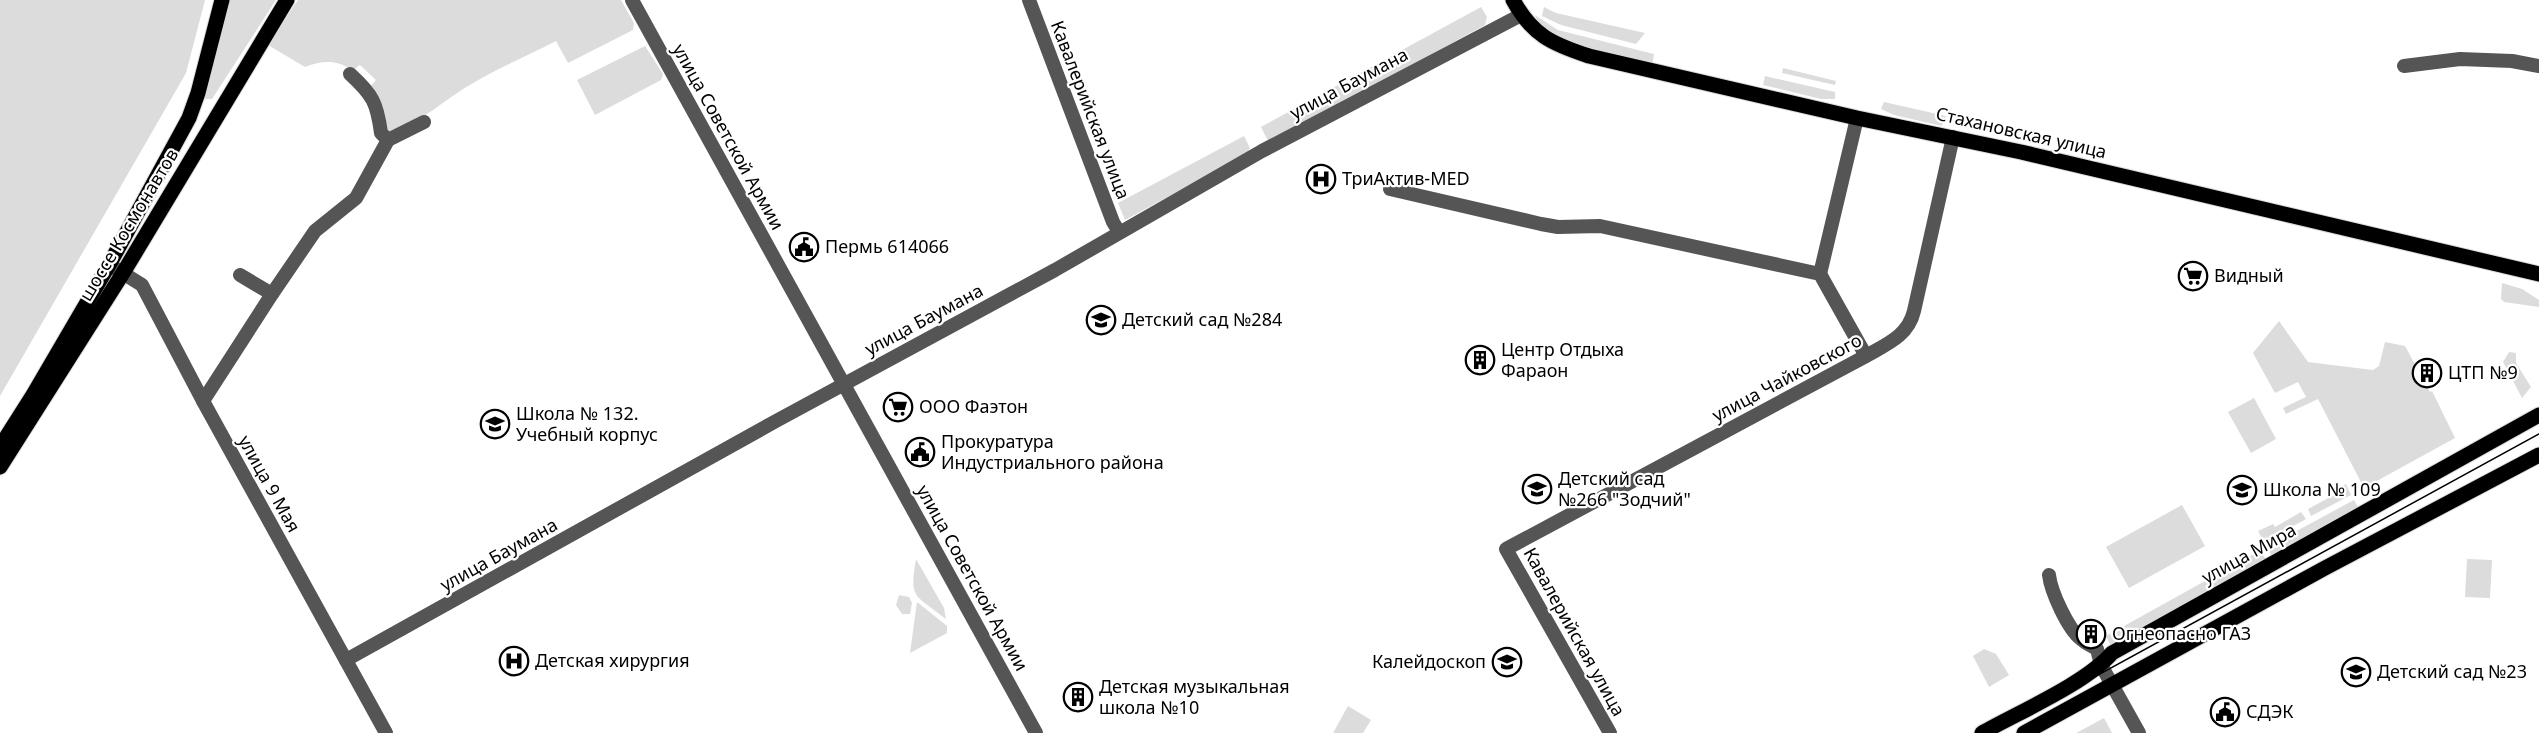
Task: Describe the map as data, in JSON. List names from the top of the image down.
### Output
{
  "streets": {
    "main road": ["Стахановская улица", "шоссе Космонавтов", "улица Мира"],
    "street": [
      "улица Баумана",
      "Кавалерийская улица",
      "улица Советской Армии",
      "улица Чайковского",
      "улица 9 Мая"
    ]
  },
  "crossings": [
    ["улица Баумана", "Кавалерийская улица"],
    ["улица Баумана", "Стахановская улица"],
    ["улица Баумана", "улица Советской Армии"],
    ["улица Баумана", "улица 9 Мая"],
    ["Кавалерийская улица", "улица Чайковского"],
    ["Стахановская улица", "улица Чайковского"],
    ["шоссе Космонавтов", "улица 9 Мая"]
  ],
  "places": {
    "hospital": ["ТриАктив-MED", "Детская хирургия"],
    "public building": ["Пермь 614066", "Прокуратура Индустриального района", "СДЭК"],
    "supermarket": ["Видный", "ООО Фаэтон"],
    "school or university": [
      "Детский сад №284",
      "Школа № 132. Учебный корпус",
      "Детский сад №266 \"Зодчий\"",
      "Школа № 109",
      "Калейдоскоп",
      "Детский сад №23"
    ],
    "building": [
      "Центр Отдыха Фараон",
      "ЦТП №9",
      "Огнеопасно ГАЗ",
      "Детская музыкальная школа №10"
    ]
  }
}
